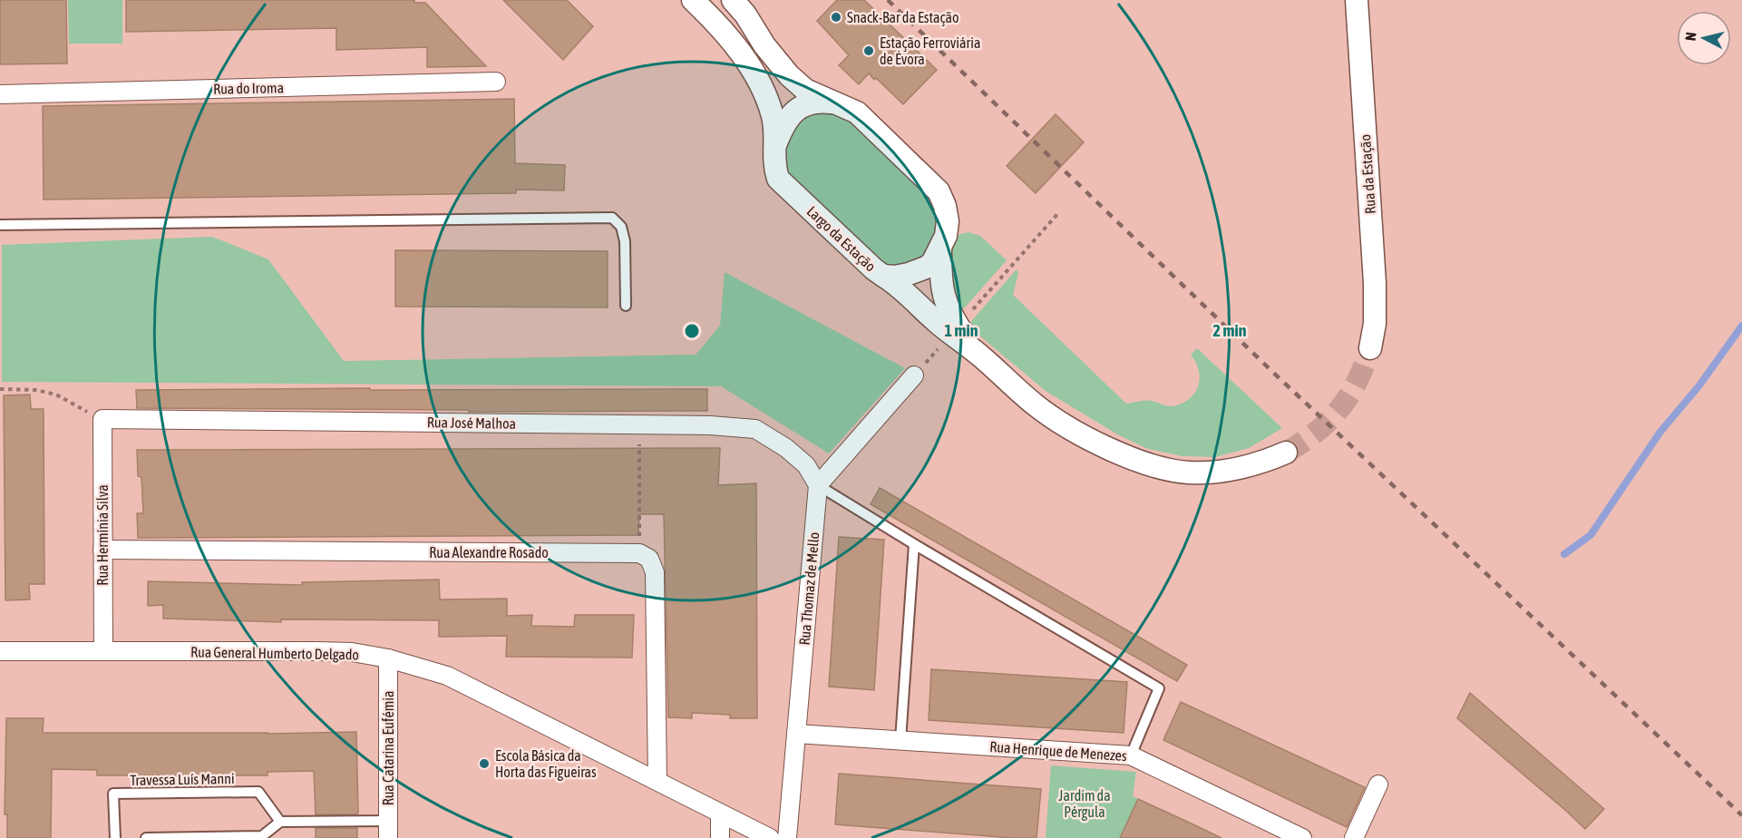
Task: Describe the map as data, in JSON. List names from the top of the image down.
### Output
{
  "streets": {
    "street": [
      "Rua do Iroma",
      "Rua da Estação",
      "Largo da Estação",
      "Rua José Malhoa",
      "Rua Hermínia Silva",
      "Rua Alexandre Rosado",
      "Rua Thomaz de Mello",
      "Rua General Humberto Delgado",
      "Rua Catarina Eufémia",
      "Rua Henrique de Menezes"
    ],
    "lane": ["Travessa Luís Manni"]
  },
  "crossings": [
    ["Rua José Malhoa", "Rua Hermínia Silva"],
    ["Rua José Malhoa", "Rua Thomaz de Mello"],
    ["Rua Hermínia Silva", "Rua Alexandre Rosado"],
    ["Rua Hermínia Silva", "Rua General Humberto Delgado"],
    ["Rua Thomaz de Mello", "Rua Henrique de Menezes"],
    ["Rua General Humberto Delgado", "Rua Catarina Eufémia"]
  ],
  "parks": ["Jardim da Pérgula"],
  "places": ["Snack-Bar da Estação", "Estação Ferroviária de Évora", "Escola Básica da Horta das Figueiras"],
  "north": "left",
  "rings": ["1 min", "2 min"]
}
